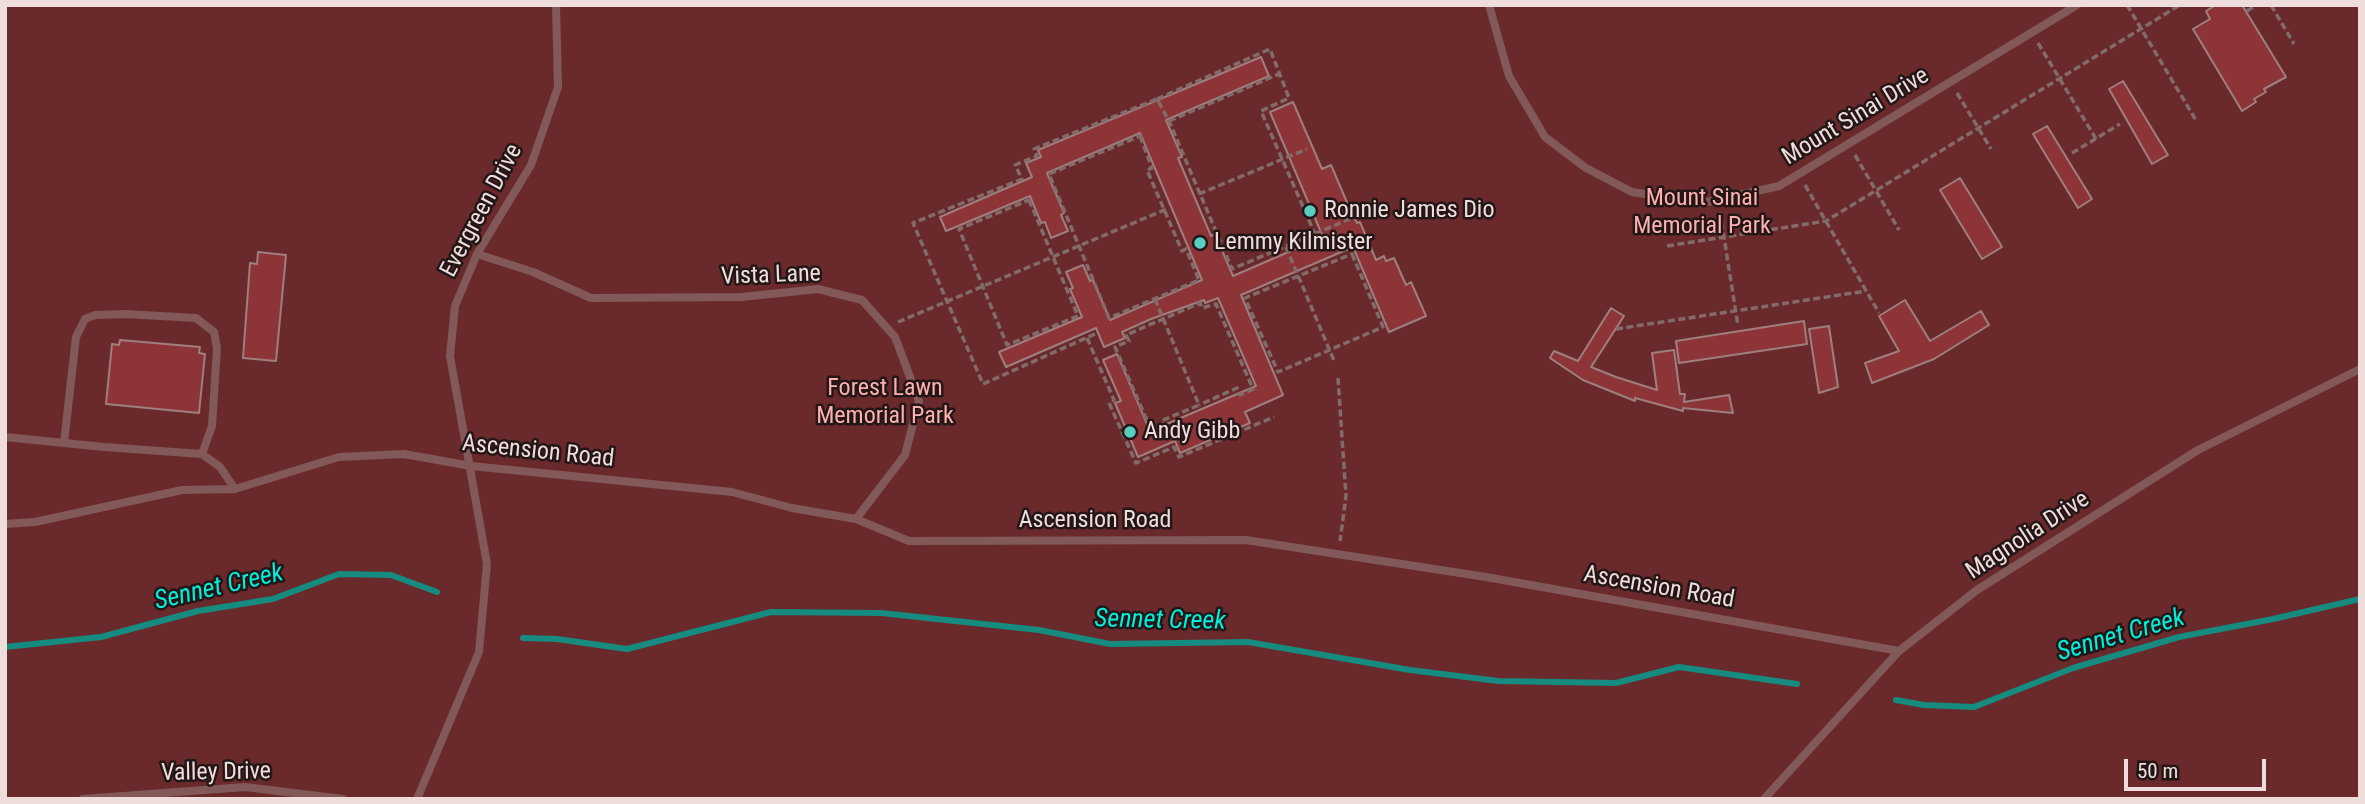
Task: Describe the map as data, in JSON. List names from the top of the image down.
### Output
{
  "streets": {
    "lane": [
      "Mount Sinai Drive",
      "Evergreen Drive",
      "Vista Lane",
      "Ascension Road",
      "Magnolia Drive",
      "Valley Drive"
    ]
  },
  "crossings": [
    ["Evergreen Drive", "Vista Lane"],
    ["Evergreen Drive", "Ascension Road"],
    ["Vista Lane", "Ascension Road"],
    ["Ascension Road", "Magnolia Drive"]
  ],
  "water": ["Sennet Creek"],
  "parks": ["Mount Sinai Memorial Park", "Forest Lawn Memorial Park"],
  "places": ["Ronnie James Dio", "Lemmy Kilmister", "Andy Gibb"],
  "scale_bar": "50 m"
}
